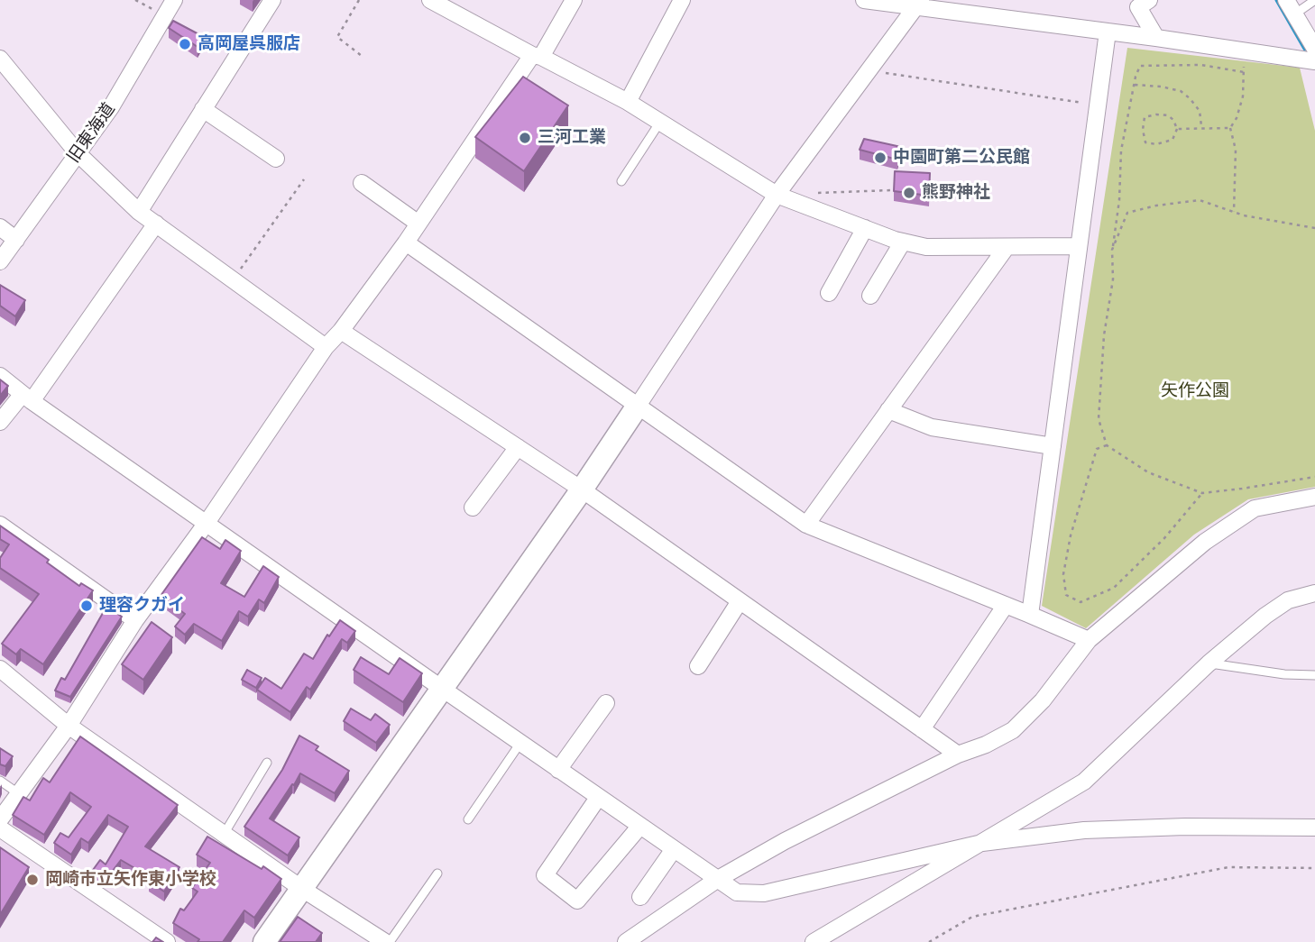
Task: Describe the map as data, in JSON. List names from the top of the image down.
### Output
{
  "streets": {
    "street": ["旧東海道"]
  },
  "parks": ["矢作公園"],
  "places": [
    "高岡屋呉服店",
    "三河工業",
    "中園町第二公民館",
    "熊野神社",
    "理容クガイ",
    "岡崎市立矢作東小学校"
  ]
}
